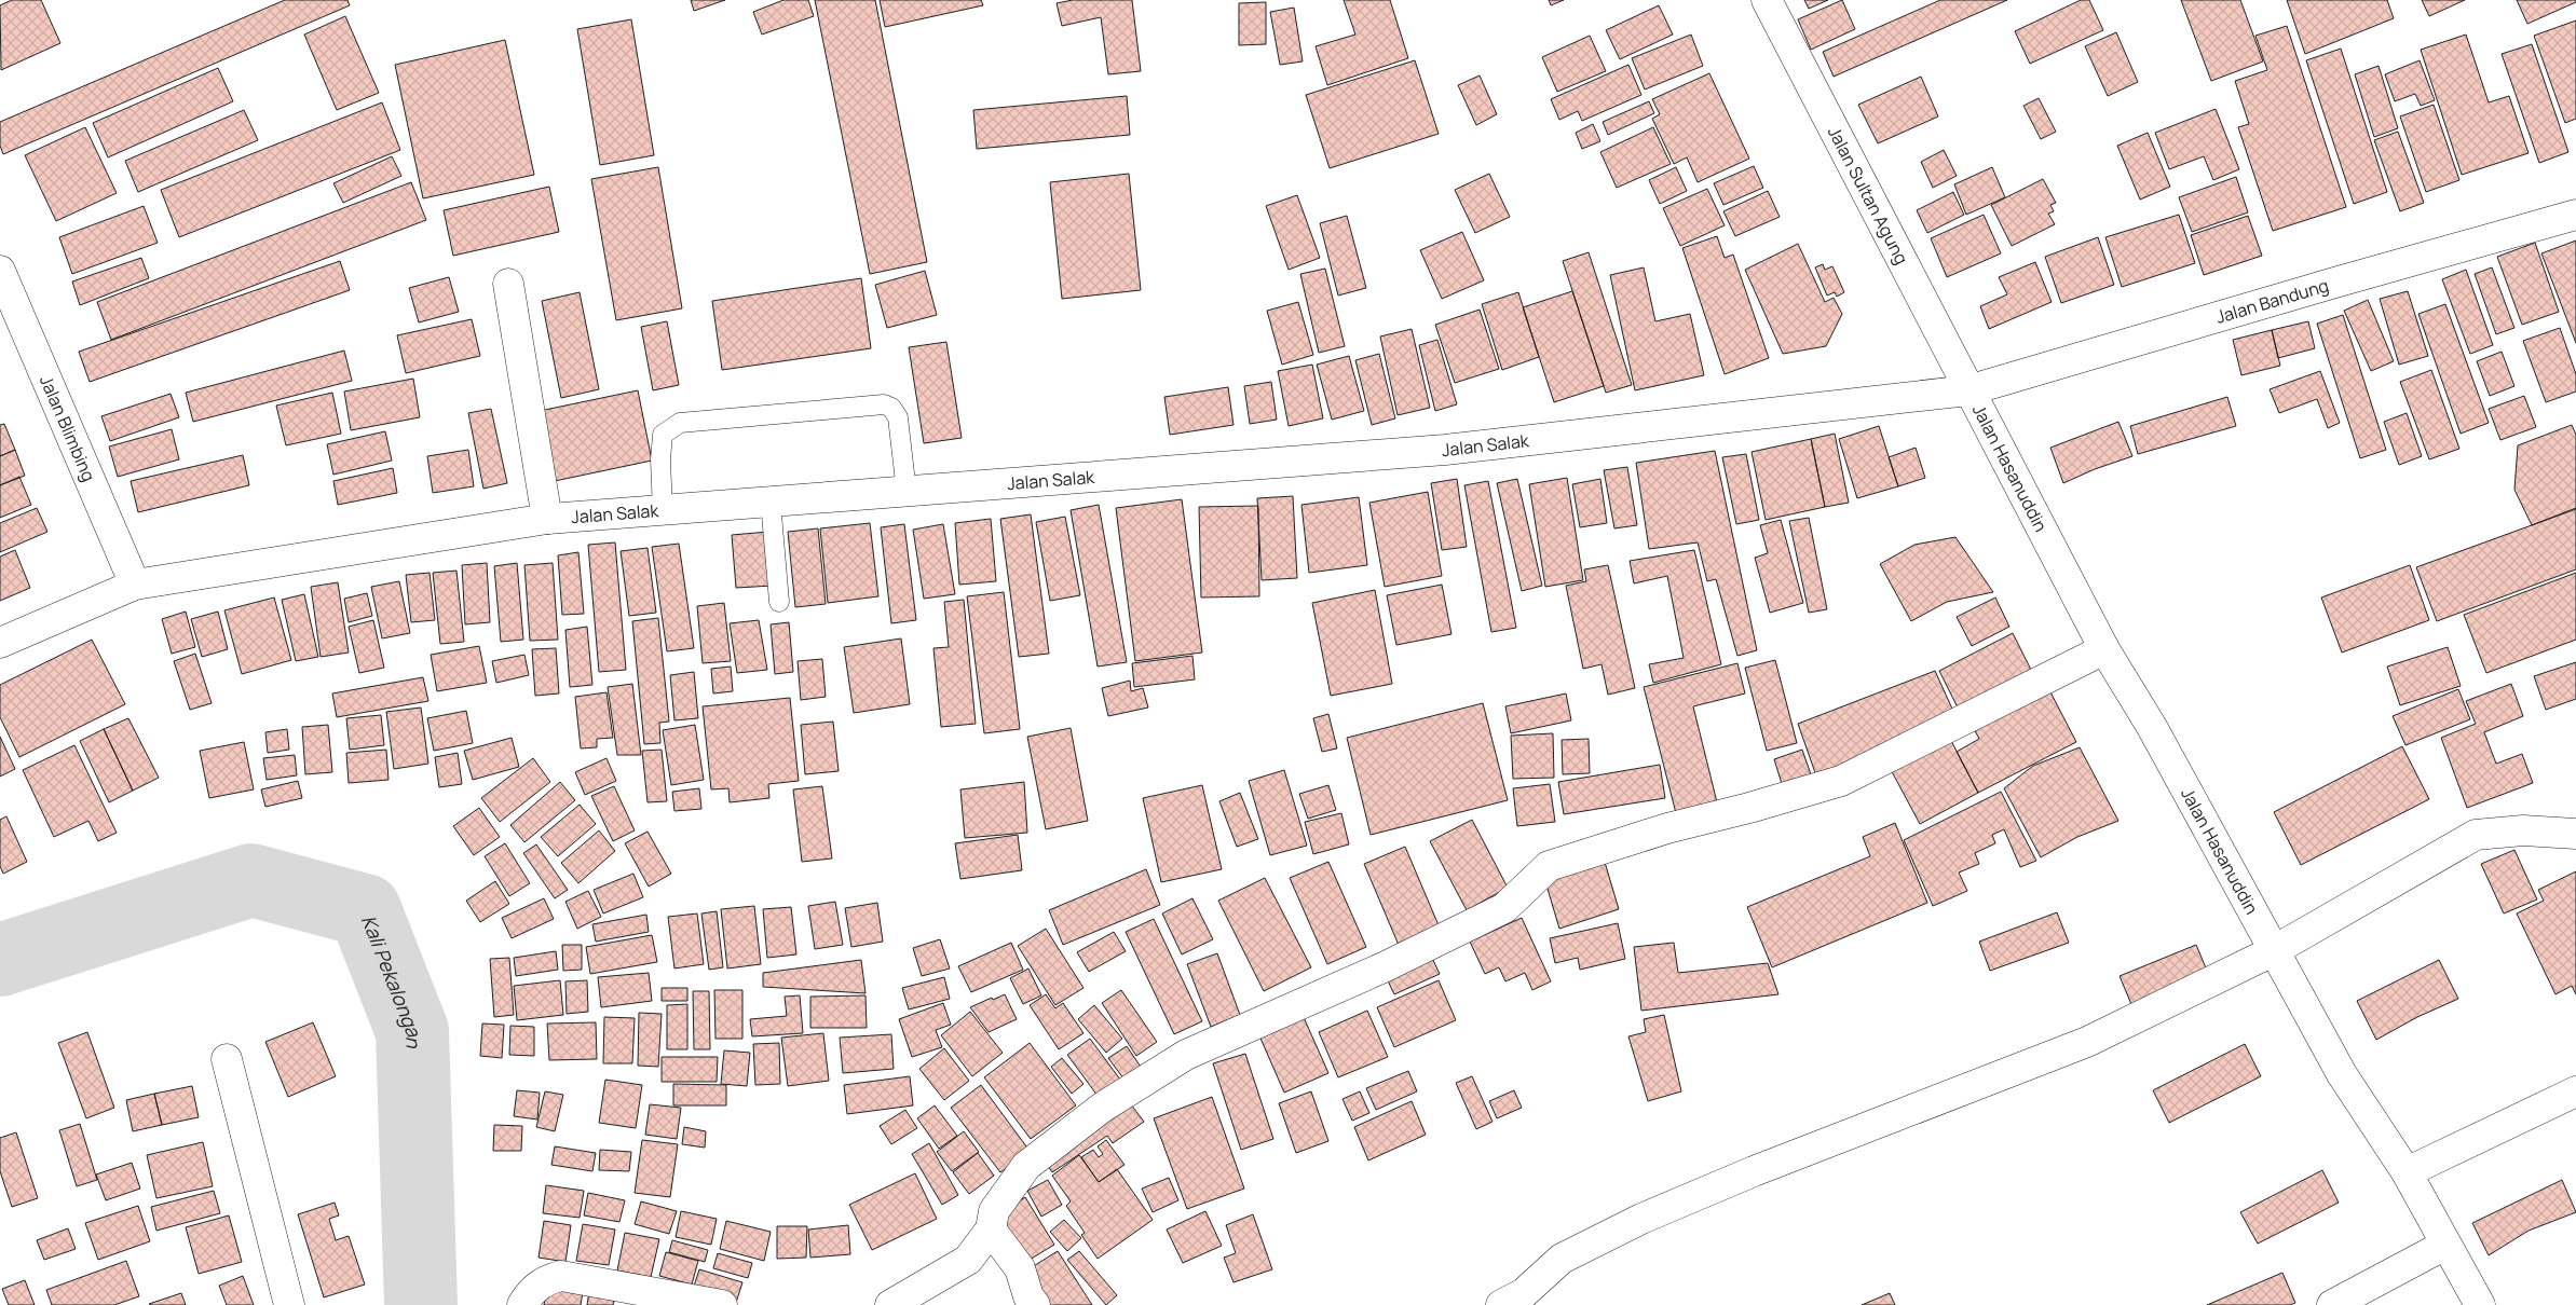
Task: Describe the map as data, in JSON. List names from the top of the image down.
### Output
{
  "streets": {
    "main road": [
      "Jalan Sultan Agung",
      "Jalan Bandung",
      "Jalan Blimbing",
      "Jalan Salak",
      "Jalan Hasanuddin"
    ]
  },
  "crossings": [
    ["Jalan Sultan Agung", "Jalan Bandung"],
    ["Jalan Sultan Agung", "Jalan Salak"],
    ["Jalan Sultan Agung", "Jalan Hasanuddin"],
    ["Jalan Bandung", "Jalan Salak"],
    ["Jalan Bandung", "Jalan Hasanuddin"],
    ["Jalan Blimbing", "Jalan Salak"],
    ["Jalan Salak", "Jalan Hasanuddin"]
  ],
  "water": ["Kali Pekalongan"]
}
